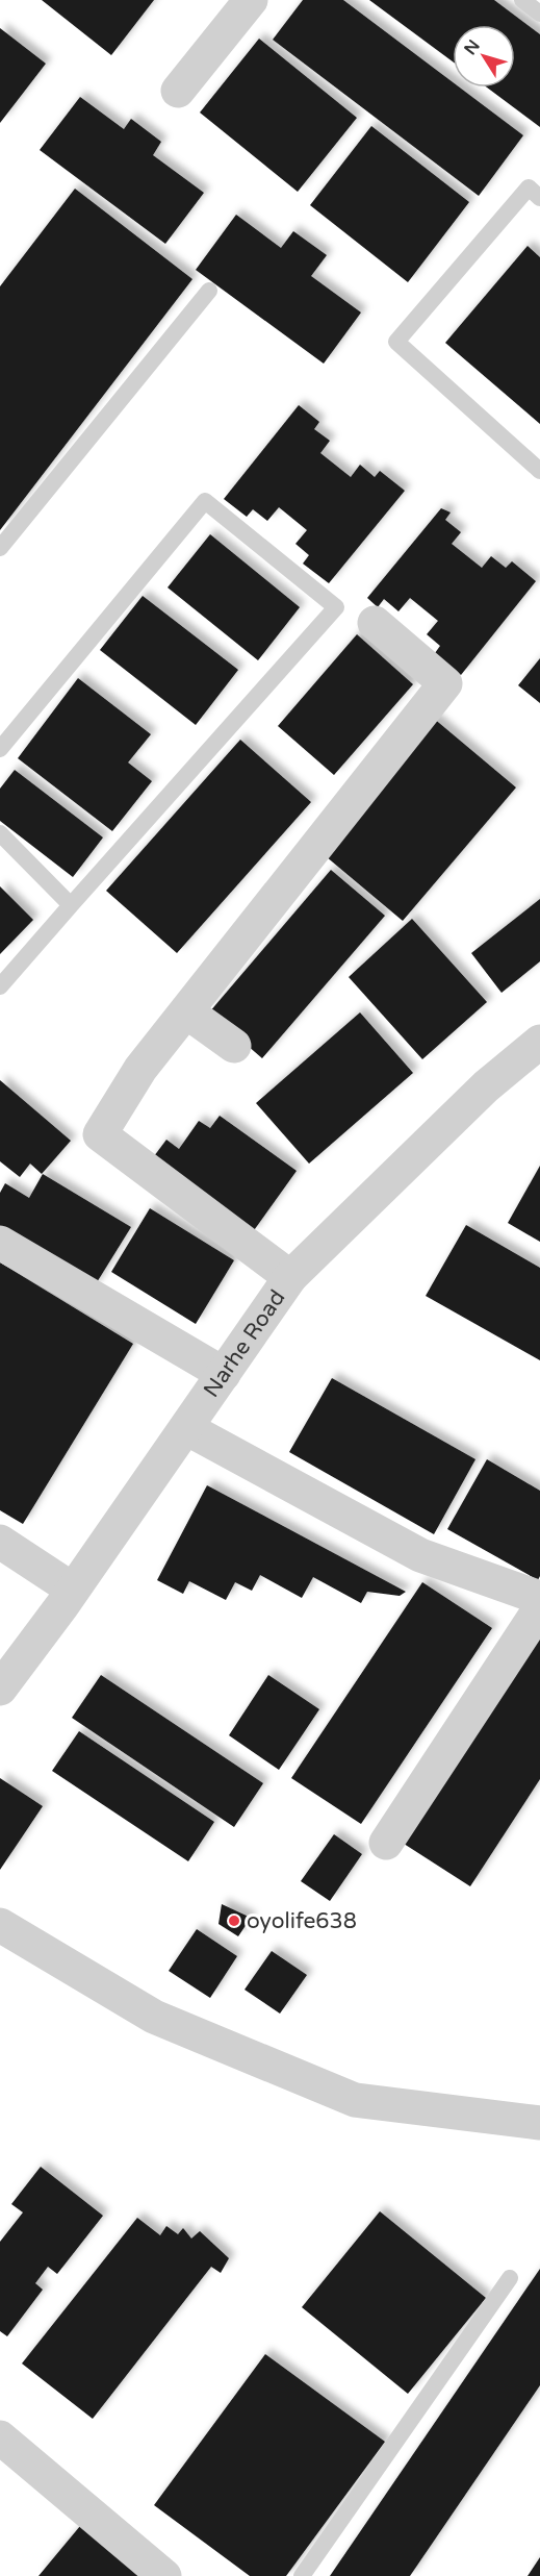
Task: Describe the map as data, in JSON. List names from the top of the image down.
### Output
{
  "streets": {
    "street": ["Narhe Road"]
  },
  "places": ["oyolife638"],
  "north": "top left"
}
